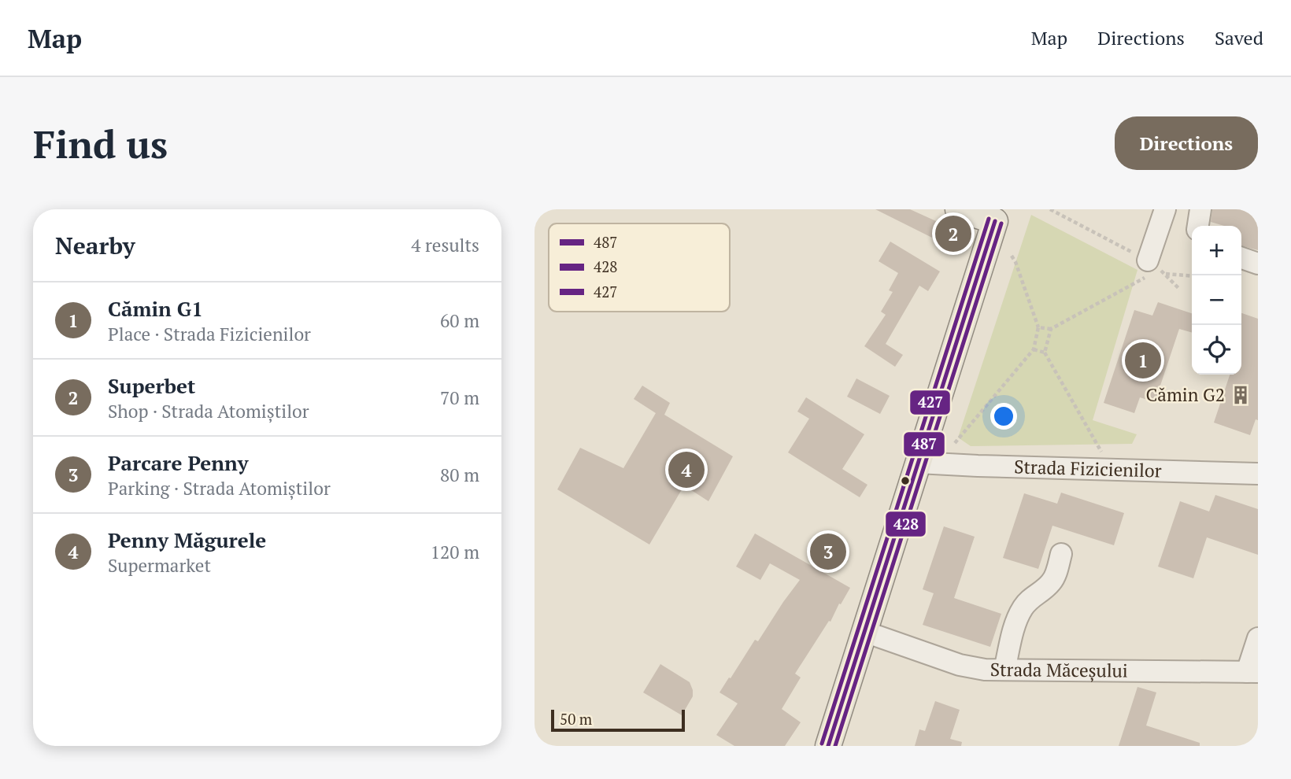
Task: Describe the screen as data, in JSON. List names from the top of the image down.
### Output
{
  "streets": {
    "street": ["Strada Fizicienilor", "Strada Măceșului"]
  },
  "places": {
    "building": ["Cămin G2"]
  },
  "lines": ["transit line 427", "transit line 487", "transit line 428"],
  "legend": ["487", "428", "427"],
  "scale_bar": "50 m",
  "page": {
    "header": "Map",
    "nav": ["Map", "Directions", "Saved"],
    "buttons": "Directions",
    "title": "Find us",
    "heading": ["Nearby", "4 results"],
    "pins": [
      "2",
      "1",
      "4",
      "3"
    ],
    "map_buttons": ["+", "−"],
    "list": [
      {
        "mark": "1",
        "name": "Cămin G1",
        "note": "Place · Strada Fizicienilor",
        "value": "60 m"
      },
      {
        "mark": "2",
        "name": "Superbet",
        "note": "Shop · Strada Atomiștilor",
        "value": "70 m"
      },
      {
        "mark": "3",
        "name": "Parcare Penny",
        "note": "Parking · Strada Atomiștilor",
        "value": "80 m"
      },
      {
        "mark": "4",
        "name": "Penny Măgurele",
        "note": "Supermarket",
        "value": "120 m"
      }
    ],
    "scale": "50 m"
  }
}
